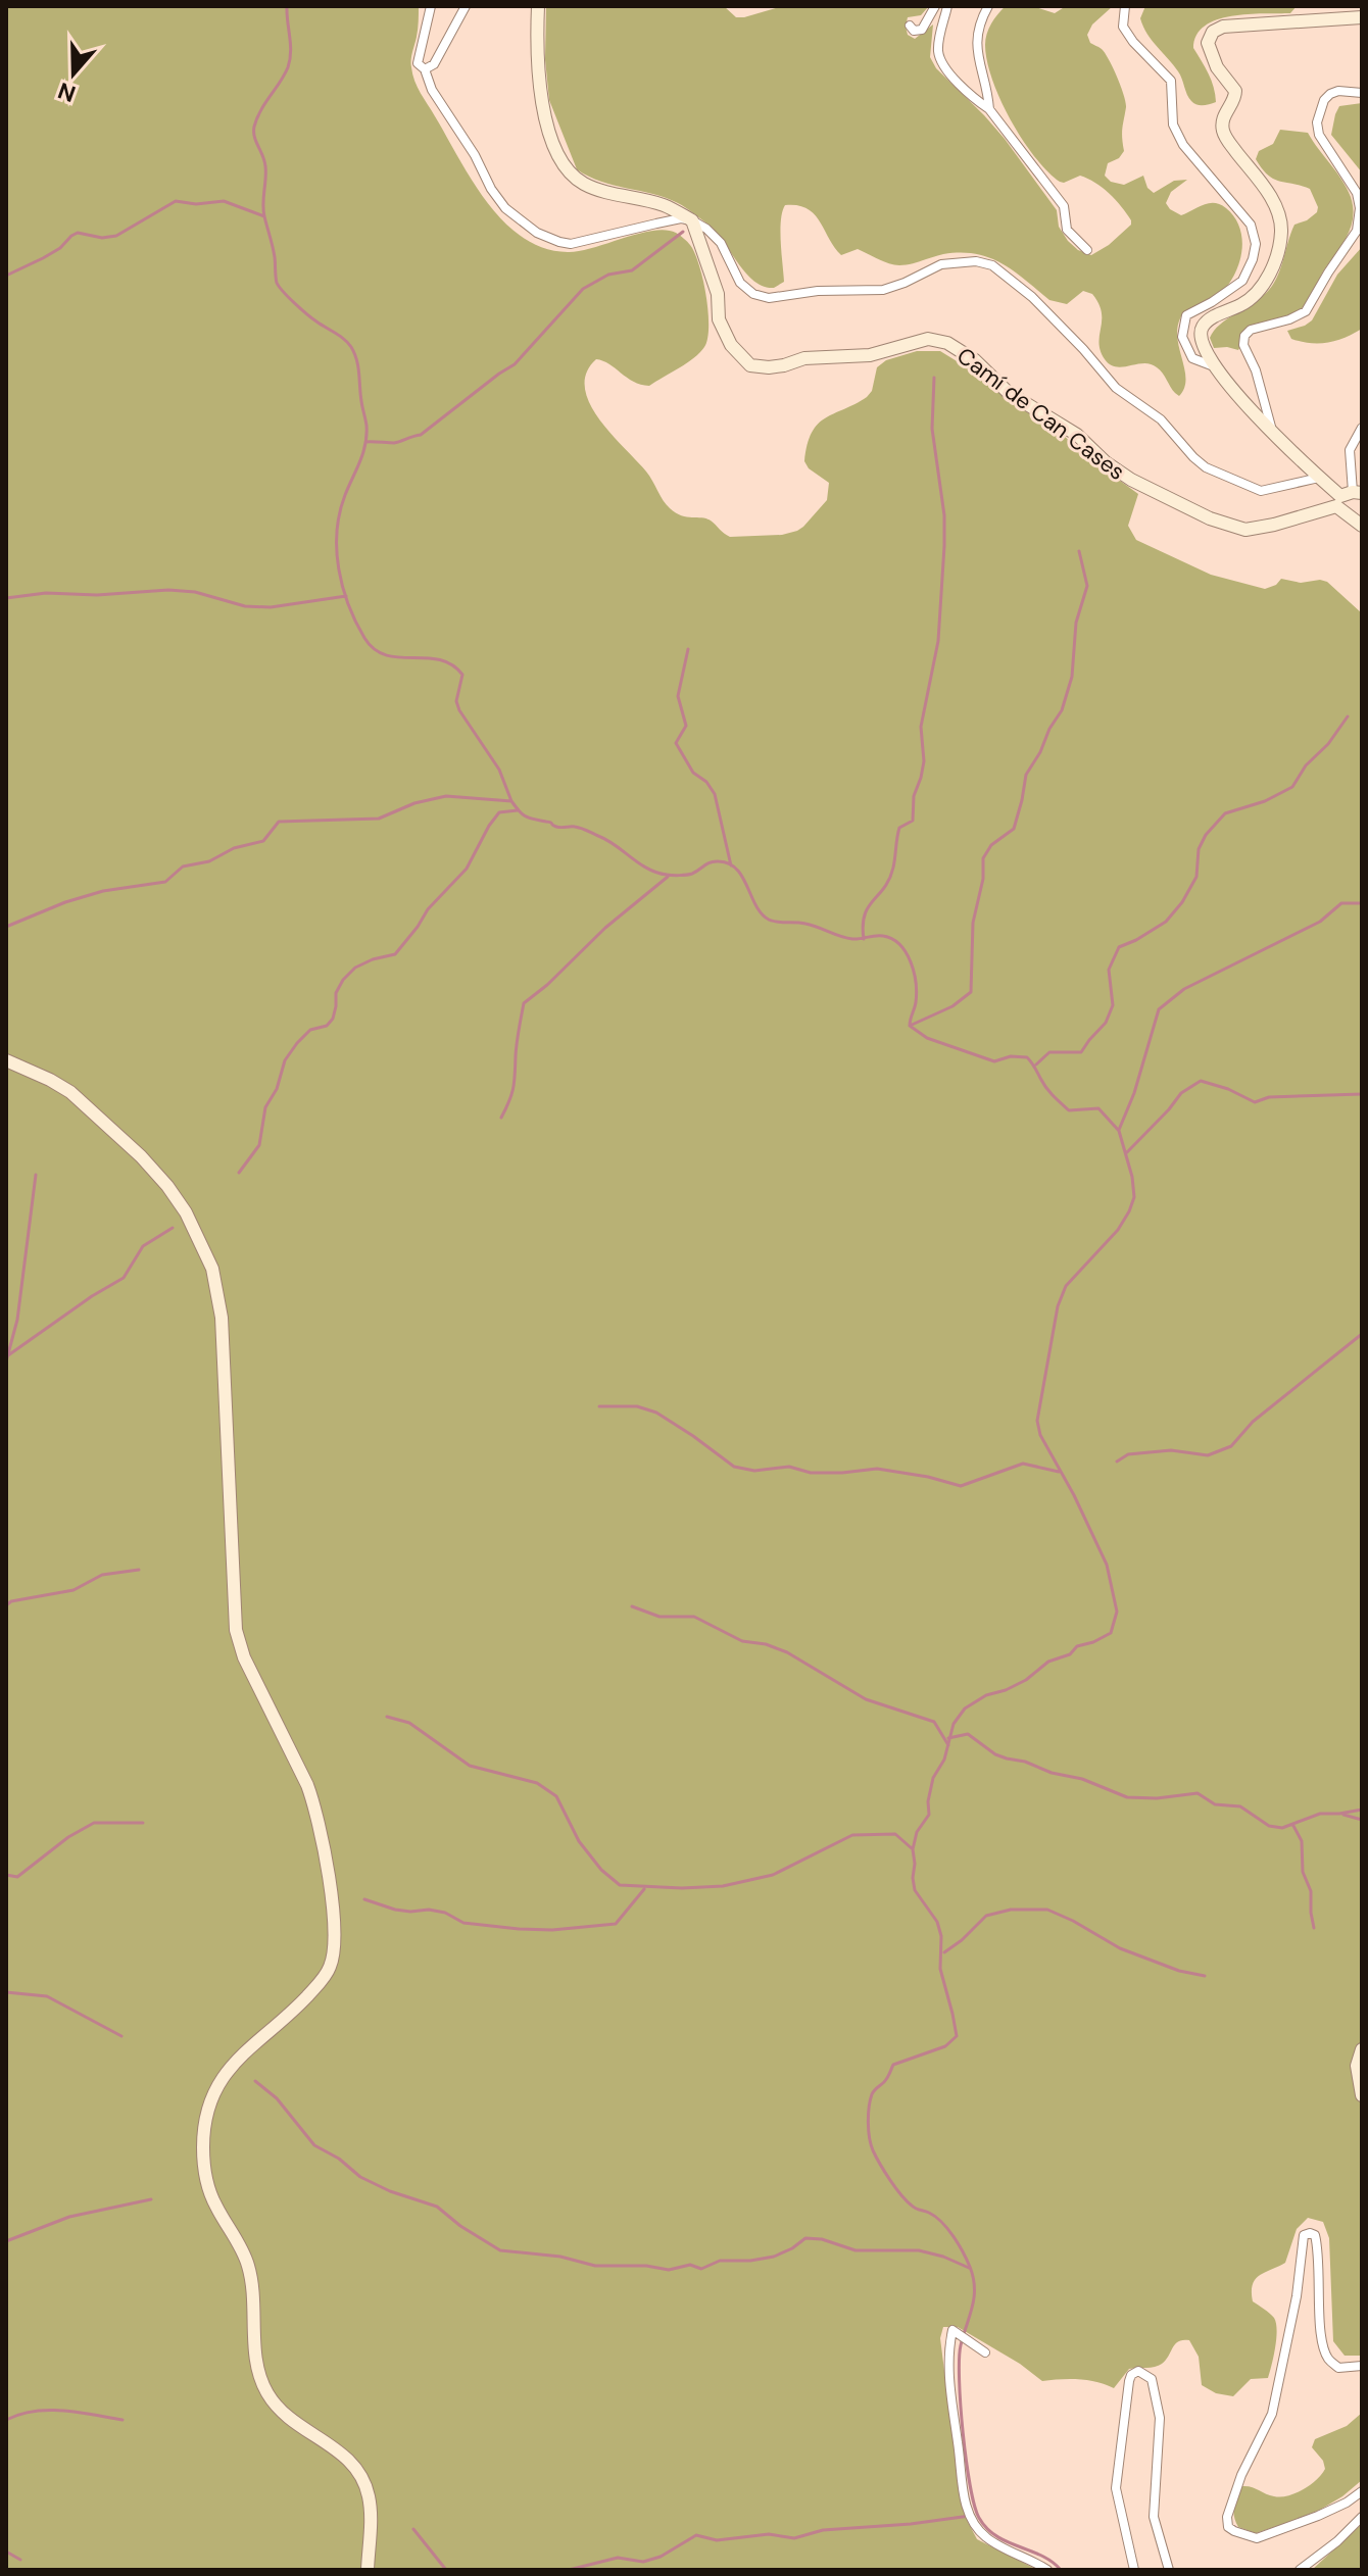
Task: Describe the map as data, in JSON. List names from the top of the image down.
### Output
{
  "streets": {
    "street": ["Camí de Can Cases"]
  },
  "north": "bottom"
}
